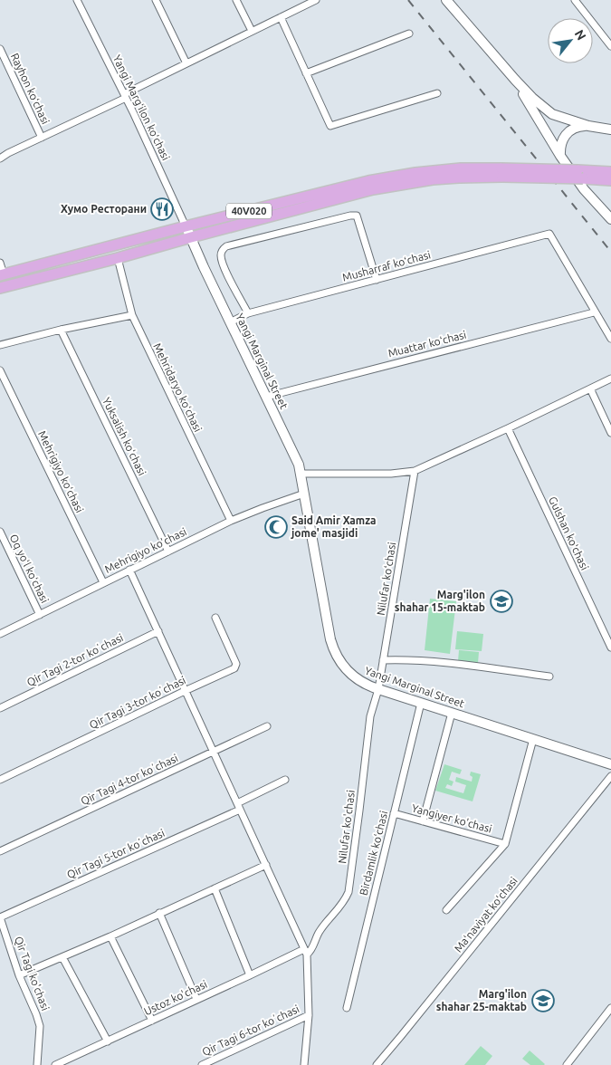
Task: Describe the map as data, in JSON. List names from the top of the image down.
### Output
{
  "streets": {
    "main road": ["40V020", "Yangi Marginal Street"],
    "street": [
      "Rayhon koʻchasi",
      "Yangi Margʻilon koʻchasi",
      "Musharraf koʻchasi",
      "Muattar koʻchasi",
      "Mehridaryo koʻchasi",
      "Yuksalish koʻchasi",
      "Mehrigiyo koʻchasi",
      "Gulshan koʻchasi",
      "Mehrigiyo ko'chasi",
      "Oq yoʻl koʻchasi",
      "Nilufar koʻchasi",
      "Qir Tagi 2-tor koʼchasi",
      "Qir Tagi 3-tor koʼchasi",
      "Qir Tagi 4-tor koʼchasi",
      "Yangiyer ko'chasi",
      "Nilufar ko'chasi",
      "Birdamlik koʻchasi",
      "Qir Tagi 5-tor koʼchasi",
      "Maʻnaviyat koʻchasi",
      "Qir Tagi ko'chasi",
      "Ustoz ko'chasi",
      "Qir Tagi 6-tor koʼchasi"
    ]
  },
  "crossings": [
    ["Yangi Margʻilon koʻchasi", "40V020"],
    ["Yangi Margʻilon koʻchasi", "Yangi Marginal Street"],
    ["40V020", "Yangi Marginal Street"],
    ["40V020", "Mehridaryo koʻchasi"],
    ["Musharraf koʻchasi", "Muattar koʻchasi"],
    ["Musharraf koʻchasi", "Yangi Marginal Street"],
    ["Muattar koʻchasi", "Yangi Marginal Street"],
    ["Yangi Marginal Street", "Mehrigiyo ko'chasi"],
    ["Yangi Marginal Street", "Nilufar koʻchasi"],
    ["Yangi Marginal Street", "Yangiyer ko'chasi"],
    ["Yangi Marginal Street", "Nilufar ko'chasi"],
    ["Yangi Marginal Street", "Birdamlik koʻchasi"],
    ["Mehridaryo koʻchasi", "Mehrigiyo ko'chasi"],
    ["Yuksalish koʻchasi", "Mehrigiyo ko'chasi"],
    ["Mehrigiyo koʻchasi", "Mehrigiyo ko'chasi"],
    ["Mehrigiyo ko'chasi", "Oq yoʻl koʻchasi"],
    ["Nilufar koʻchasi", "Nilufar ko'chasi"],
    ["Yangiyer ko'chasi", "Birdamlik koʻchasi"],
    ["Nilufar ko'chasi", "Ustoz ko'chasi"],
    ["Qir Tagi 5-tor koʼchasi", "Qir Tagi ko'chasi"]
  ],
  "places": {
    "restaurant": ["Хумо Ресторани"],
    "mosque": ["Said Amir Xamza jome' masjidi"],
    "school or university": ["Marg'ilon shahar 15-maktab", "Marg'ilon shahar 25-maktab"]
  },
  "north": "top right"
}
